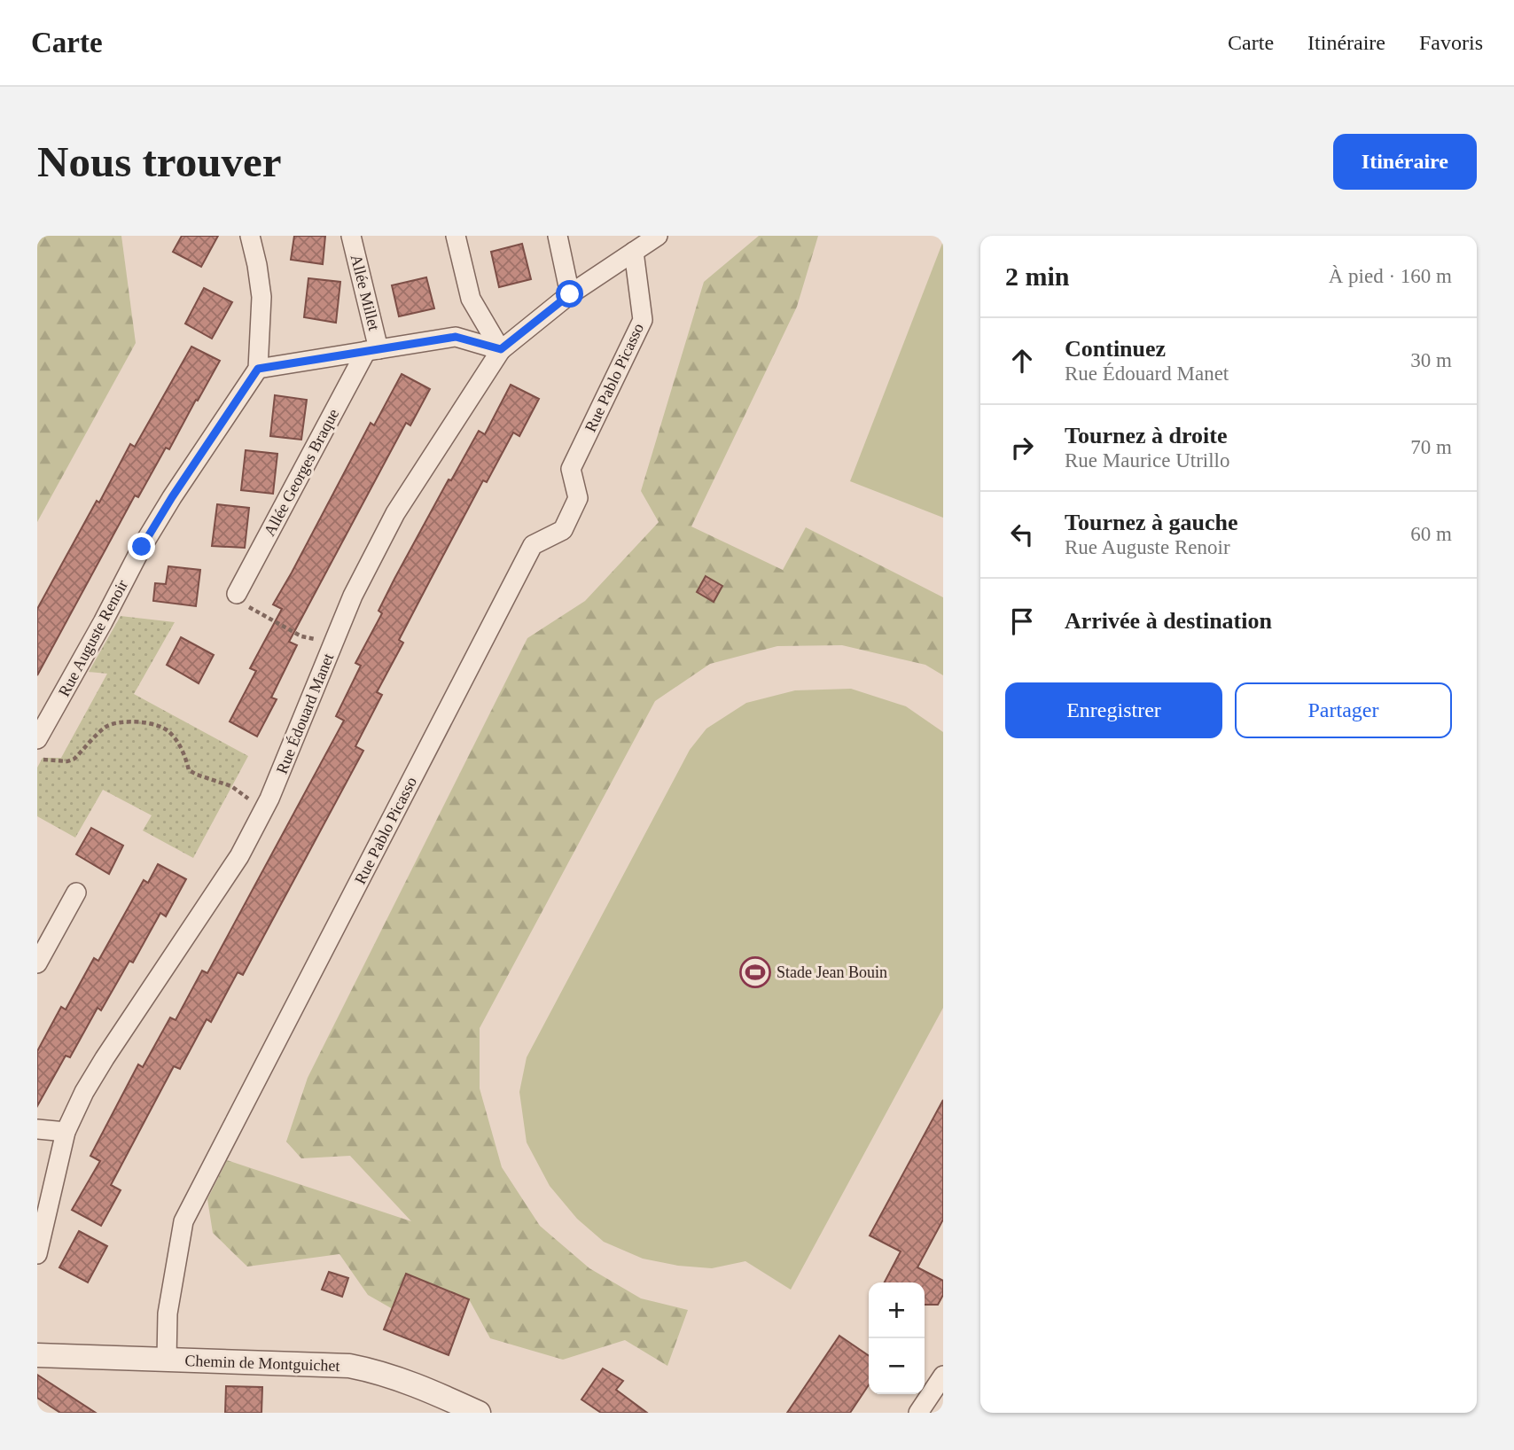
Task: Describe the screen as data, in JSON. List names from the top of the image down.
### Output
{
  "streets": {
    "street": [
      "Allée Millet",
      "Rue Pablo Picasso",
      "Allée Georges Braque",
      "Rue Auguste Renoir",
      "Rue Édouard Manet",
      "Chemin de Montguichet"
    ]
  },
  "crossings": [
    ["Allée Millet", "Allée Georges Braque"],
    ["Rue Pablo Picasso", "Rue Édouard Manet"],
    ["Rue Pablo Picasso", "Chemin de Montguichet"]
  ],
  "places": {
    "sports": ["Stade Jean Bouin"]
  },
  "page": {
    "header": "Carte",
    "nav": ["Carte", "Itinéraire", "Favoris"],
    "buttons": [
      "Itinéraire",
      ["Enregistrer", "Partager"]
    ],
    "title": "Nous trouver",
    "heading": ["2 min", "À pied · 160 m"],
    "list": [
      ["Continuez", "Rue Édouard Manet", "30 m"],
      ["Tournez à droite", "Rue Maurice Utrillo", "70 m"],
      ["Tournez à gauche", "Rue Auguste Renoir", "60 m"],
      "Arrivée à destination"
    ],
    "map_buttons": ["+", "−"]
  }
}
